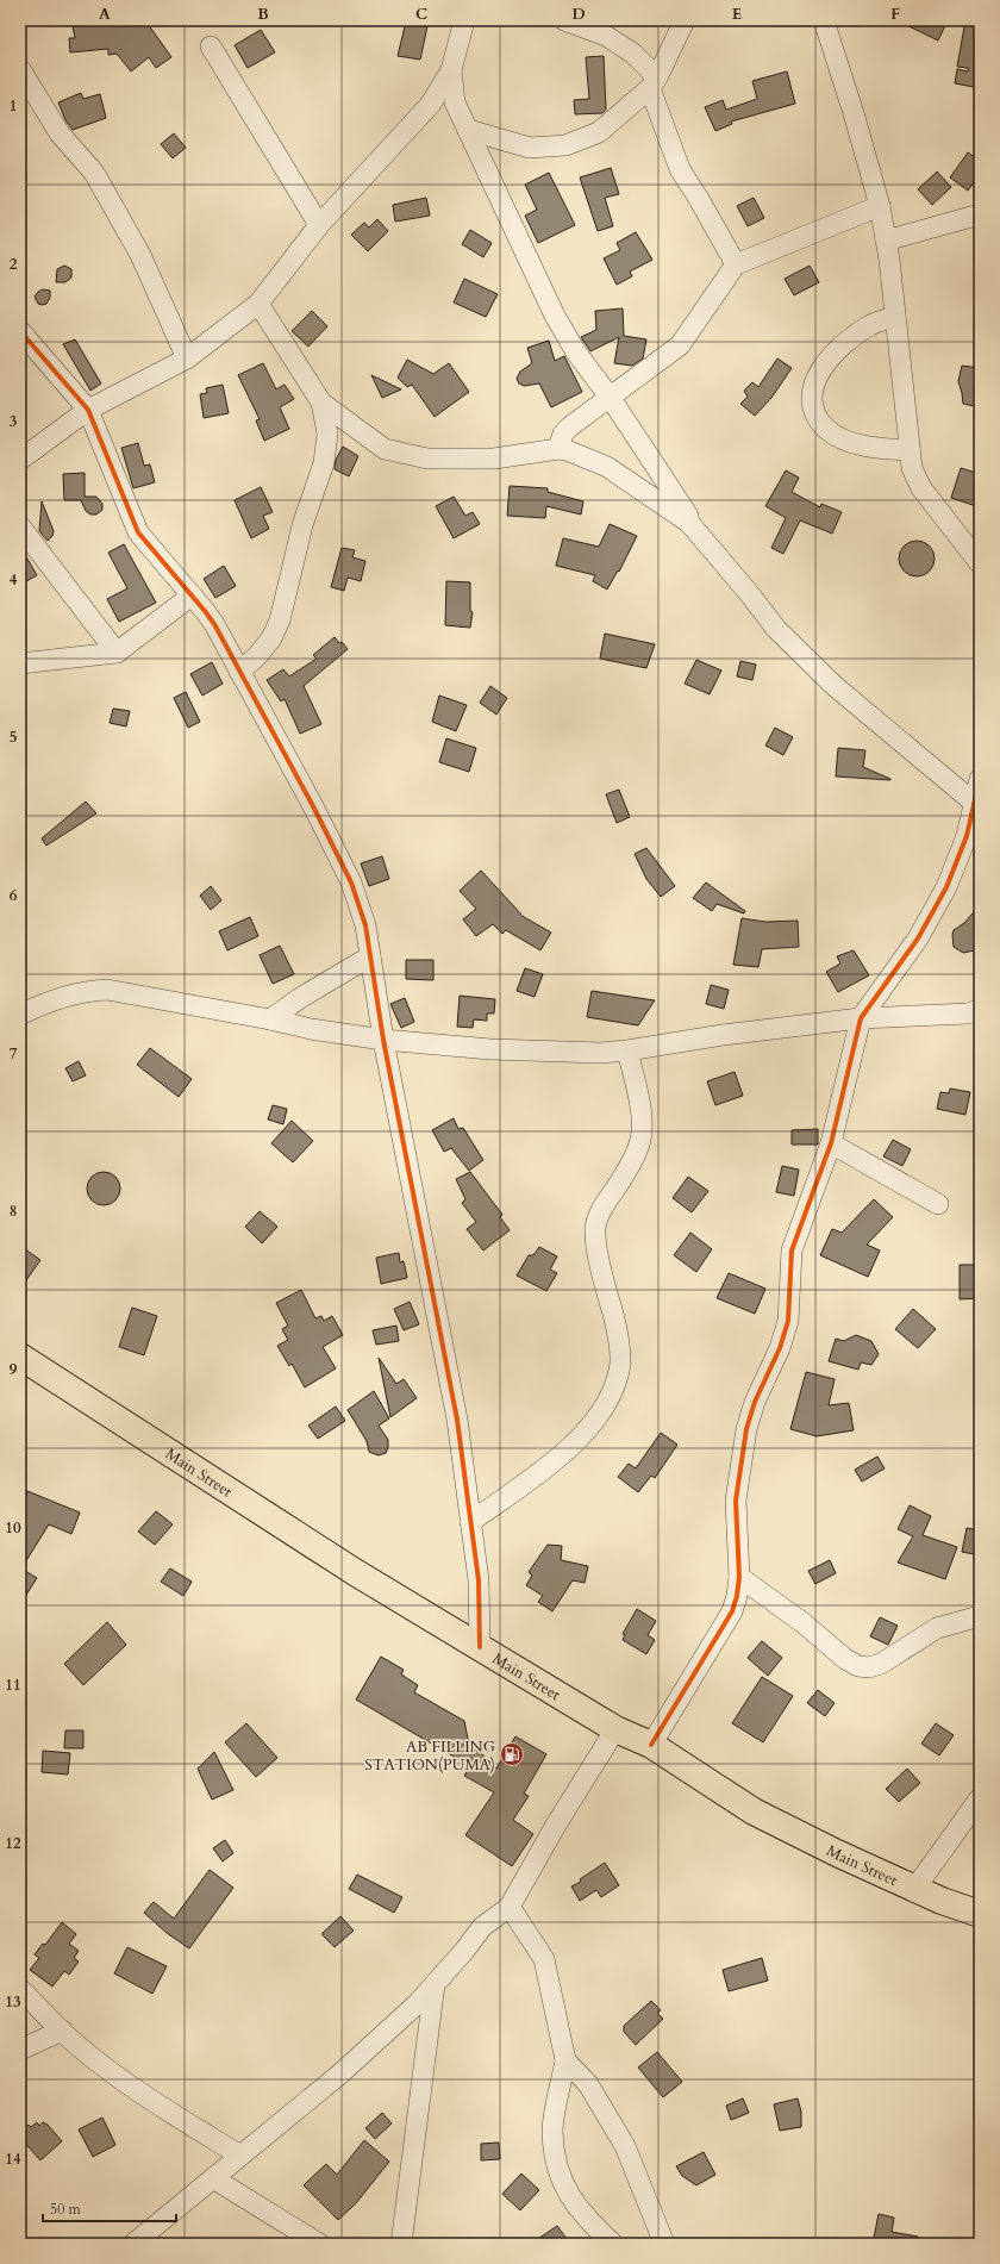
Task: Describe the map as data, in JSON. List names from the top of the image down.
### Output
{
  "streets": {
    "highway": ["Main Street"]
  },
  "places": {
    "fuel station": ["AB FILLING STATION(PUMA)"]
  },
  "scale_bar": "50 m",
  "grid": {
    "columns": [
      "A",
      "B",
      "C",
      "D",
      "E",
      "F"
    ],
    "rows": [
      "1",
      "2",
      "3",
      "4",
      "5",
      "6",
      "7",
      "8",
      "9",
      "10",
      "11",
      "12",
      "13",
      "14"
    ]
  }
}
